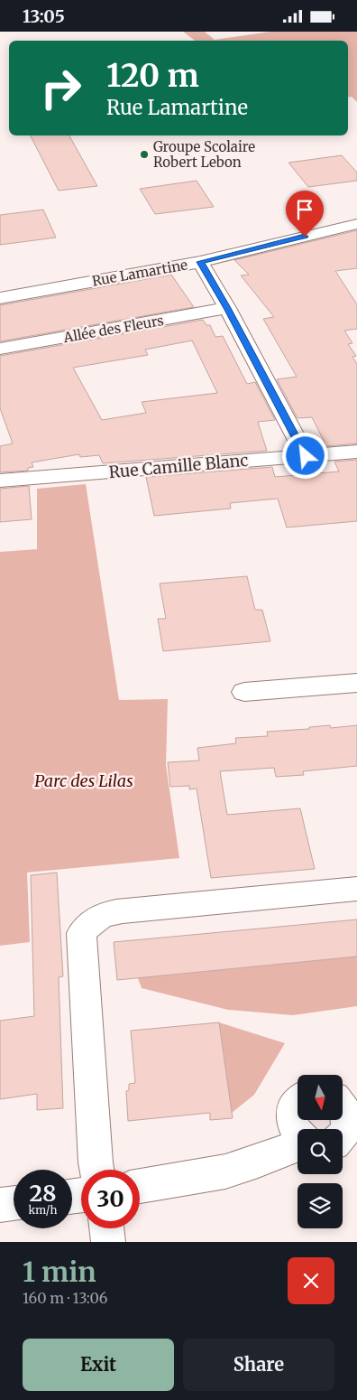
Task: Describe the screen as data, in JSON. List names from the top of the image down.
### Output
{
  "streets": {
    "street": ["Rue Lamartine", "Allée des Fleurs", "Rue Camille Blanc"]
  },
  "parks": ["Parc des Lilas"],
  "places": ["Groupe Scolaire Robert Lebon"],
  "north": "bottom",
  "page": {
    "status": "13:05",
    "turn": ["120 m", "Rue Lamartine"],
    "speed": "28 km/h",
    "limit": "30",
    "heading": ["1 min", "160 m · 13:06"],
    "buttons": ["Exit", "Share"]
  }
}
